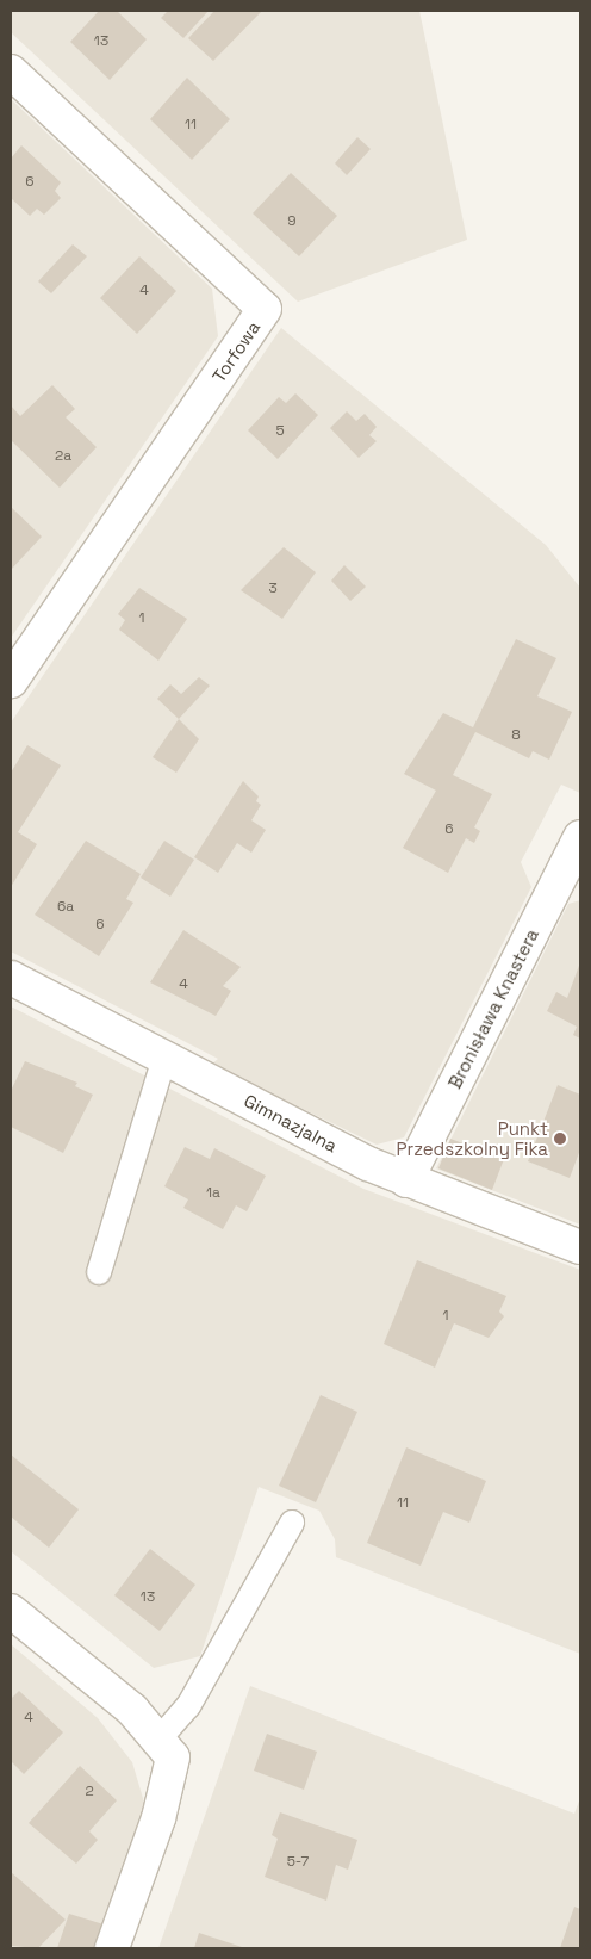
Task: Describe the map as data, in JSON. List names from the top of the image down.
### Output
{
  "streets": {
    "street": ["Torfowa", "Bronisława Knastera", "Gimnazjalna"]
  },
  "crossings": [
    ["Bronisława Knastera", "Gimnazjalna"]
  ],
  "places": ["Punkt Przedszkolny Fika"],
  "house_numbers": [
    "13",
    "11",
    "6",
    "9",
    "4",
    "5",
    "2a",
    "3",
    "1",
    "8",
    "6",
    "6a",
    "6",
    "4",
    "1a",
    "1",
    "11",
    "13",
    "4",
    "2",
    "5-7"
  ]
}
